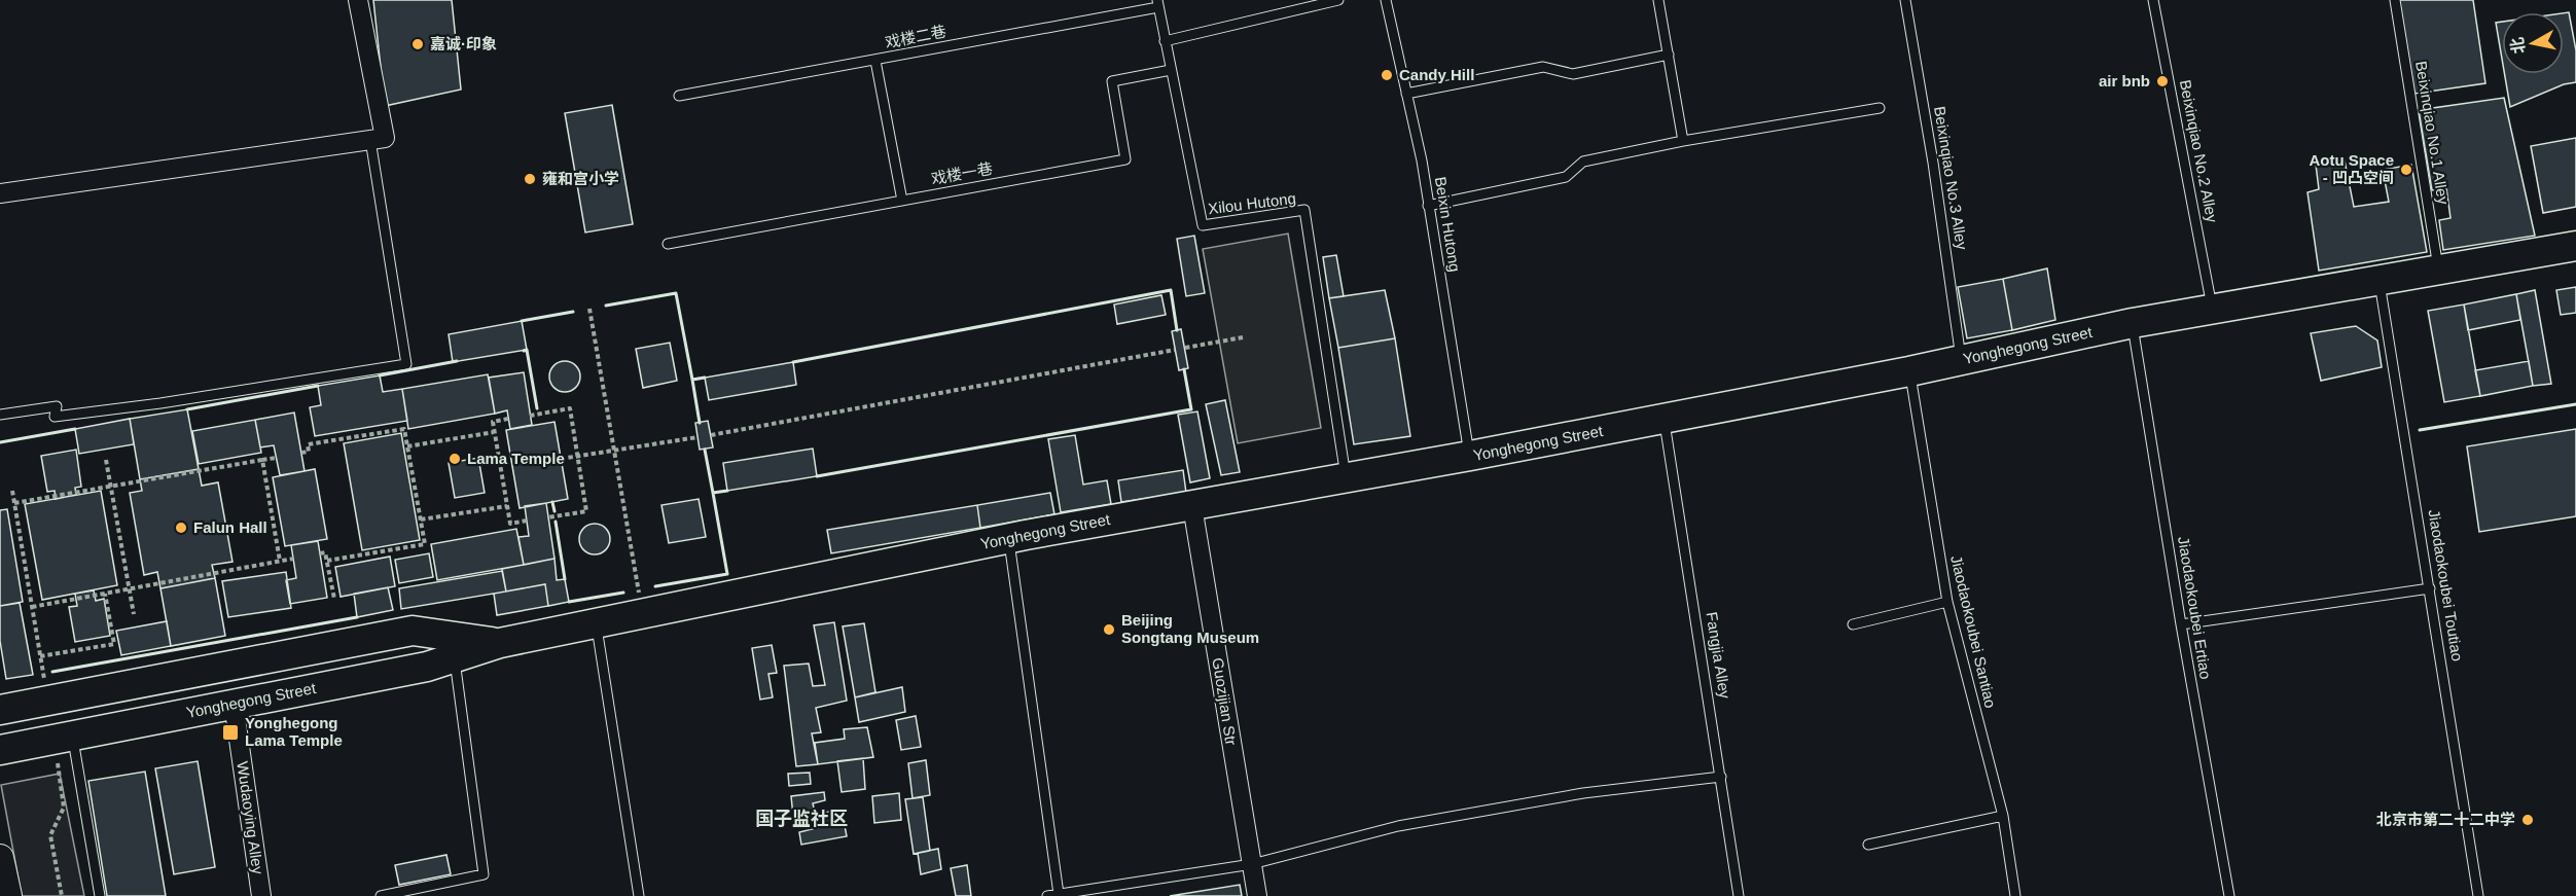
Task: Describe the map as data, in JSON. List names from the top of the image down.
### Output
{
  "streets": {
    "main road": ["Yonghegong Street"],
    "street": ["Guozijian Str", "Wudaoying Alley"],
    "lane": [
      "戏楼二巷",
      "Beixinqiao No.1 Alley",
      "Beixinqiao No.2 Alley",
      "戏楼一巷",
      "Beixinqiao No.3 Alley",
      "Xilou Hutong",
      "Beixin Hutong",
      "Jiaodaokoubei Toutiao",
      "Jiaodaokoubei Ertiao",
      "Jiaodaokoubei Santiao",
      "Fangjia Alley"
    ]
  },
  "crossings": [
    ["戏楼二巷", "Xilou Hutong"],
    ["Beixinqiao No.1 Alley", "Yonghegong Street"],
    ["Beixinqiao No.2 Alley", "Yonghegong Street"],
    ["戏楼一巷", "Xilou Hutong"],
    ["Beixinqiao No.3 Alley", "Yonghegong Street"],
    ["Xilou Hutong", "Yonghegong Street"],
    ["Beixin Hutong", "Yonghegong Street"],
    ["Yonghegong Street", "Jiaodaokoubei Toutiao"],
    ["Yonghegong Street", "Jiaodaokoubei Ertiao"],
    ["Yonghegong Street", "Jiaodaokoubei Santiao"],
    ["Yonghegong Street", "Fangjia Alley"],
    ["Yonghegong Street", "Guozijian Str"],
    ["Yonghegong Street", "Wudaoying Alley"]
  ],
  "districts": ["国子监社区"],
  "places": {
    "other": [
      "嘉诚·印象",
      "Candy Hill",
      "air bnb",
      "Aotu Space - 凹凸空间",
      "雍和宫小学",
      "Lama Temple",
      "Falun Hall",
      "Beijing Songtang Museum",
      "北京市第二十二中学"
    ],
    "transit": ["Yonghegong Lama Temple"]
  },
  "north": "left"
}
